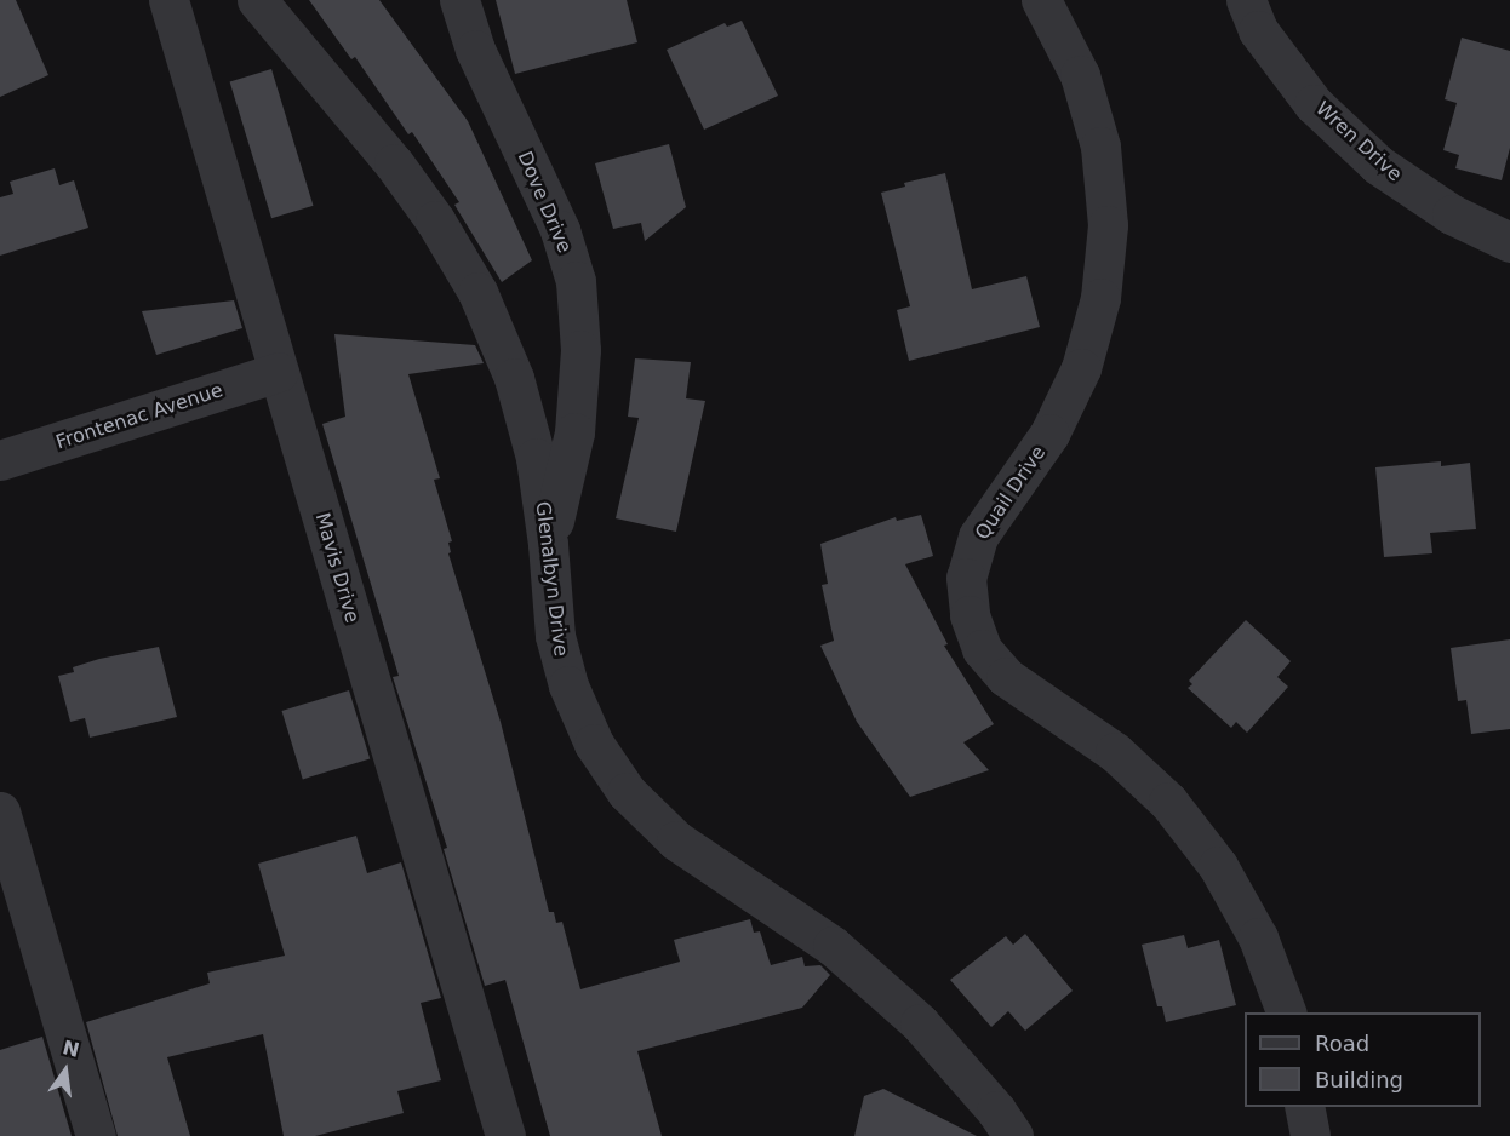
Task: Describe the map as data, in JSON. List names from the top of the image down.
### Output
{
  "streets": {
    "street": [
      "Wren Drive",
      "Dove Drive",
      "Frontenac Avenue",
      "Quail Drive",
      "Mavis Drive",
      "Glenalbyn Drive"
    ]
  },
  "crossings": [
    ["Dove Drive", "Glenalbyn Drive"],
    ["Frontenac Avenue", "Mavis Drive"]
  ],
  "legend": ["Road", "Building"],
  "north": "top"
}
